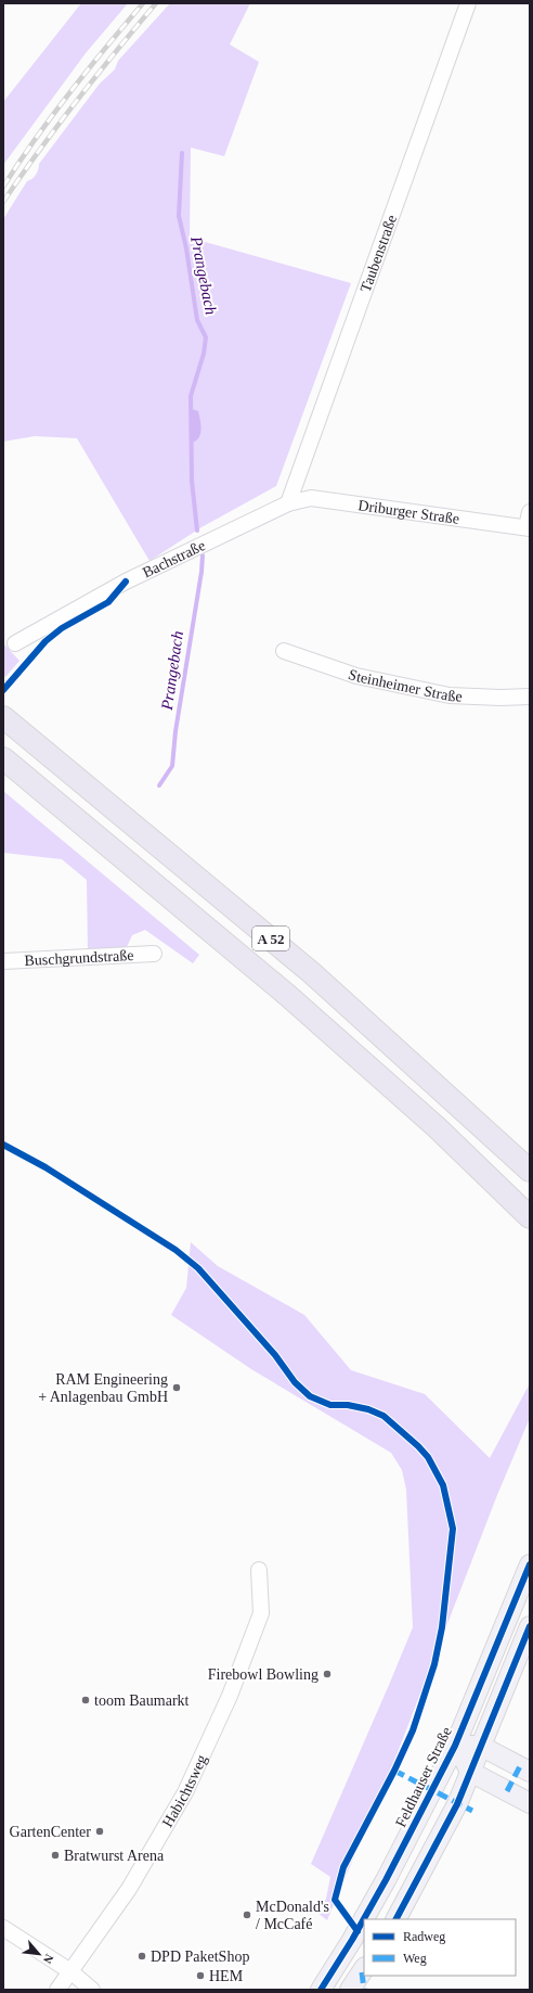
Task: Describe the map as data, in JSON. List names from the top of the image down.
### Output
{
  "streets": {
    "highway": ["A 52"],
    "main road": ["Feldhauser Straße"],
    "street": [
      "Taubenstraße",
      "Driburger Straße",
      "Bachstraße",
      "Steinheimer Straße",
      "Buschgrundstraße",
      "Habichtsweg"
    ]
  },
  "crossings": [
    ["Taubenstraße", "Driburger Straße"],
    ["Taubenstraße", "Bachstraße"],
    ["Driburger Straße", "Bachstraße"]
  ],
  "water": ["Prangebach"],
  "places": [
    "RAM Engineering + Anlagenbau GmbH",
    "Firebowl Bowling",
    "toom Baumarkt",
    "GartenCenter",
    "Bratwurst Arena",
    "McDonald's / McCafé",
    "DPD PaketShop",
    "HEM"
  ],
  "legend": ["Radweg", "Weg"],
  "north": "bottom right"
}
